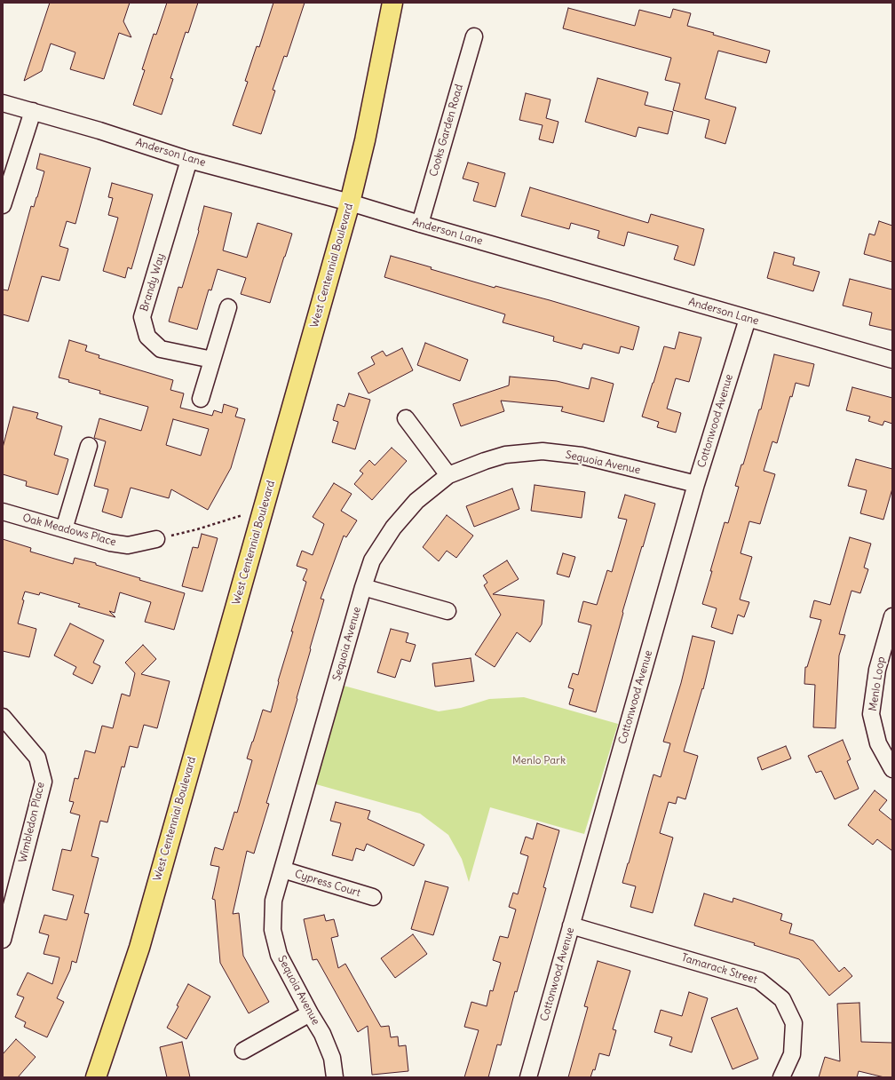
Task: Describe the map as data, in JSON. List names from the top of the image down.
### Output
{
  "streets": {
    "main road": ["West Centennial Boulevard"],
    "street": [
      "Cooks Garden Road",
      "Anderson Lane",
      "Brandy Way",
      "Cottonwood Avenue",
      "Sequoia Avenue",
      "Oak Meadows Place",
      "Menlo Loop",
      "Wimbledon Place",
      "Cypress Court",
      "Tamarack Street"
    ]
  },
  "crossings": [
    ["Cooks Garden Road", "Anderson Lane"],
    ["Anderson Lane", "West Centennial Boulevard"],
    ["Anderson Lane", "Brandy Way"],
    ["Anderson Lane", "Cottonwood Avenue"],
    ["Cottonwood Avenue", "Sequoia Avenue"],
    ["Cottonwood Avenue", "Tamarack Street"],
    ["Sequoia Avenue", "Cypress Court"]
  ],
  "parks": ["Menlo Park"]
}
